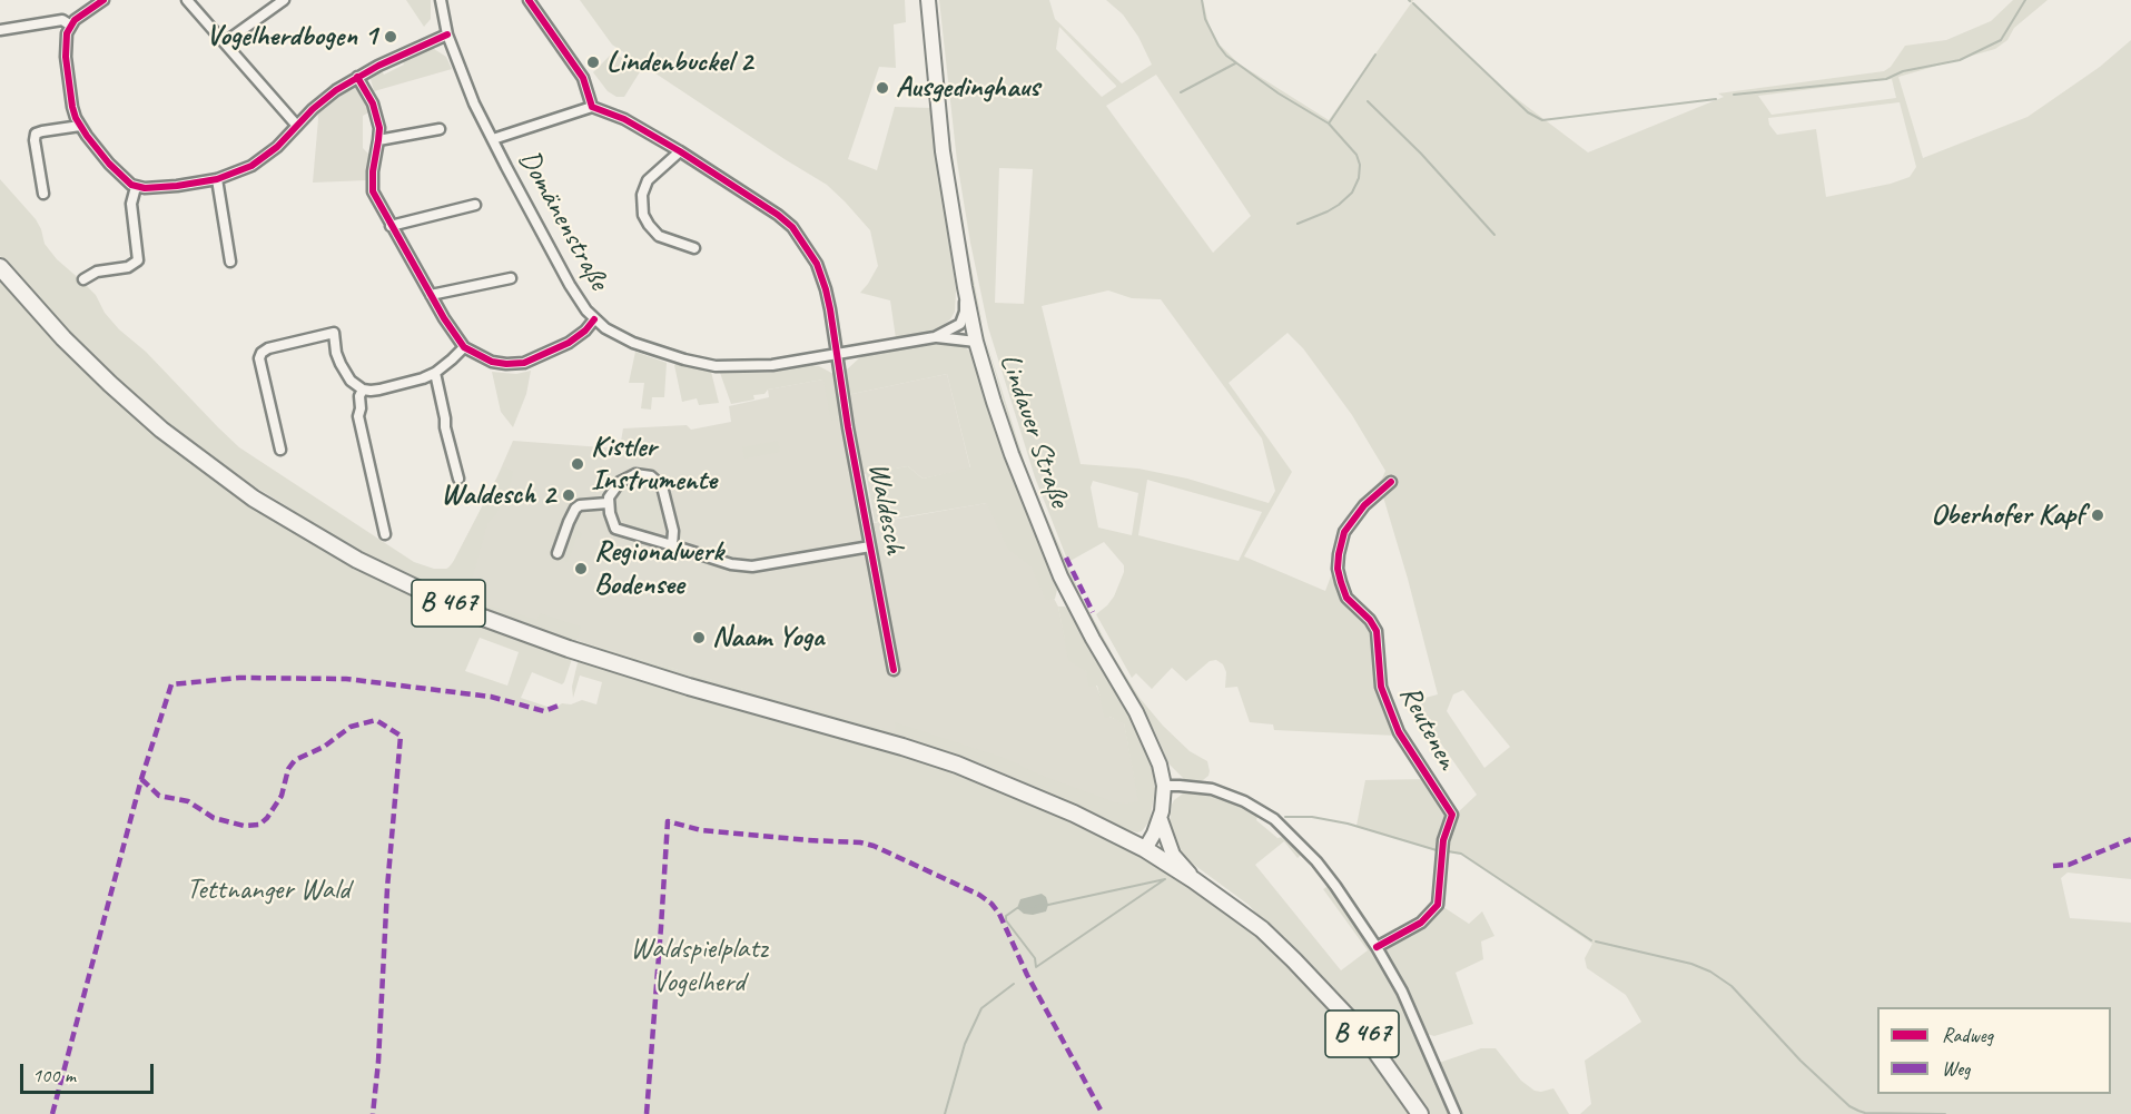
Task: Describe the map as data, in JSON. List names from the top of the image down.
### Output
{
  "streets": {
    "main road": ["Lindauer Straße", "B 467"],
    "street": ["Domänenstraße", "Waldesch", "Reutenen"]
  },
  "crossings": [
    ["Domänenstraße", "Lindauer Straße"],
    ["Domänenstraße", "Waldesch"],
    ["Lindauer Straße", "B 467"]
  ],
  "parks": ["Tettnanger Wald", "Waldspielplatz Vogelherd"],
  "places": [
    "Vogelherdbogen 1",
    "Lindenbuckel 2",
    "Ausgedinghaus",
    "Kistler Instrumente",
    "Waldesch 2",
    "Oberhofer Kapf",
    "Regionalwerk Bodensee",
    "Naam Yoga"
  ],
  "legend": ["Radweg", "Weg"],
  "scale_bar": "100 m"
}
